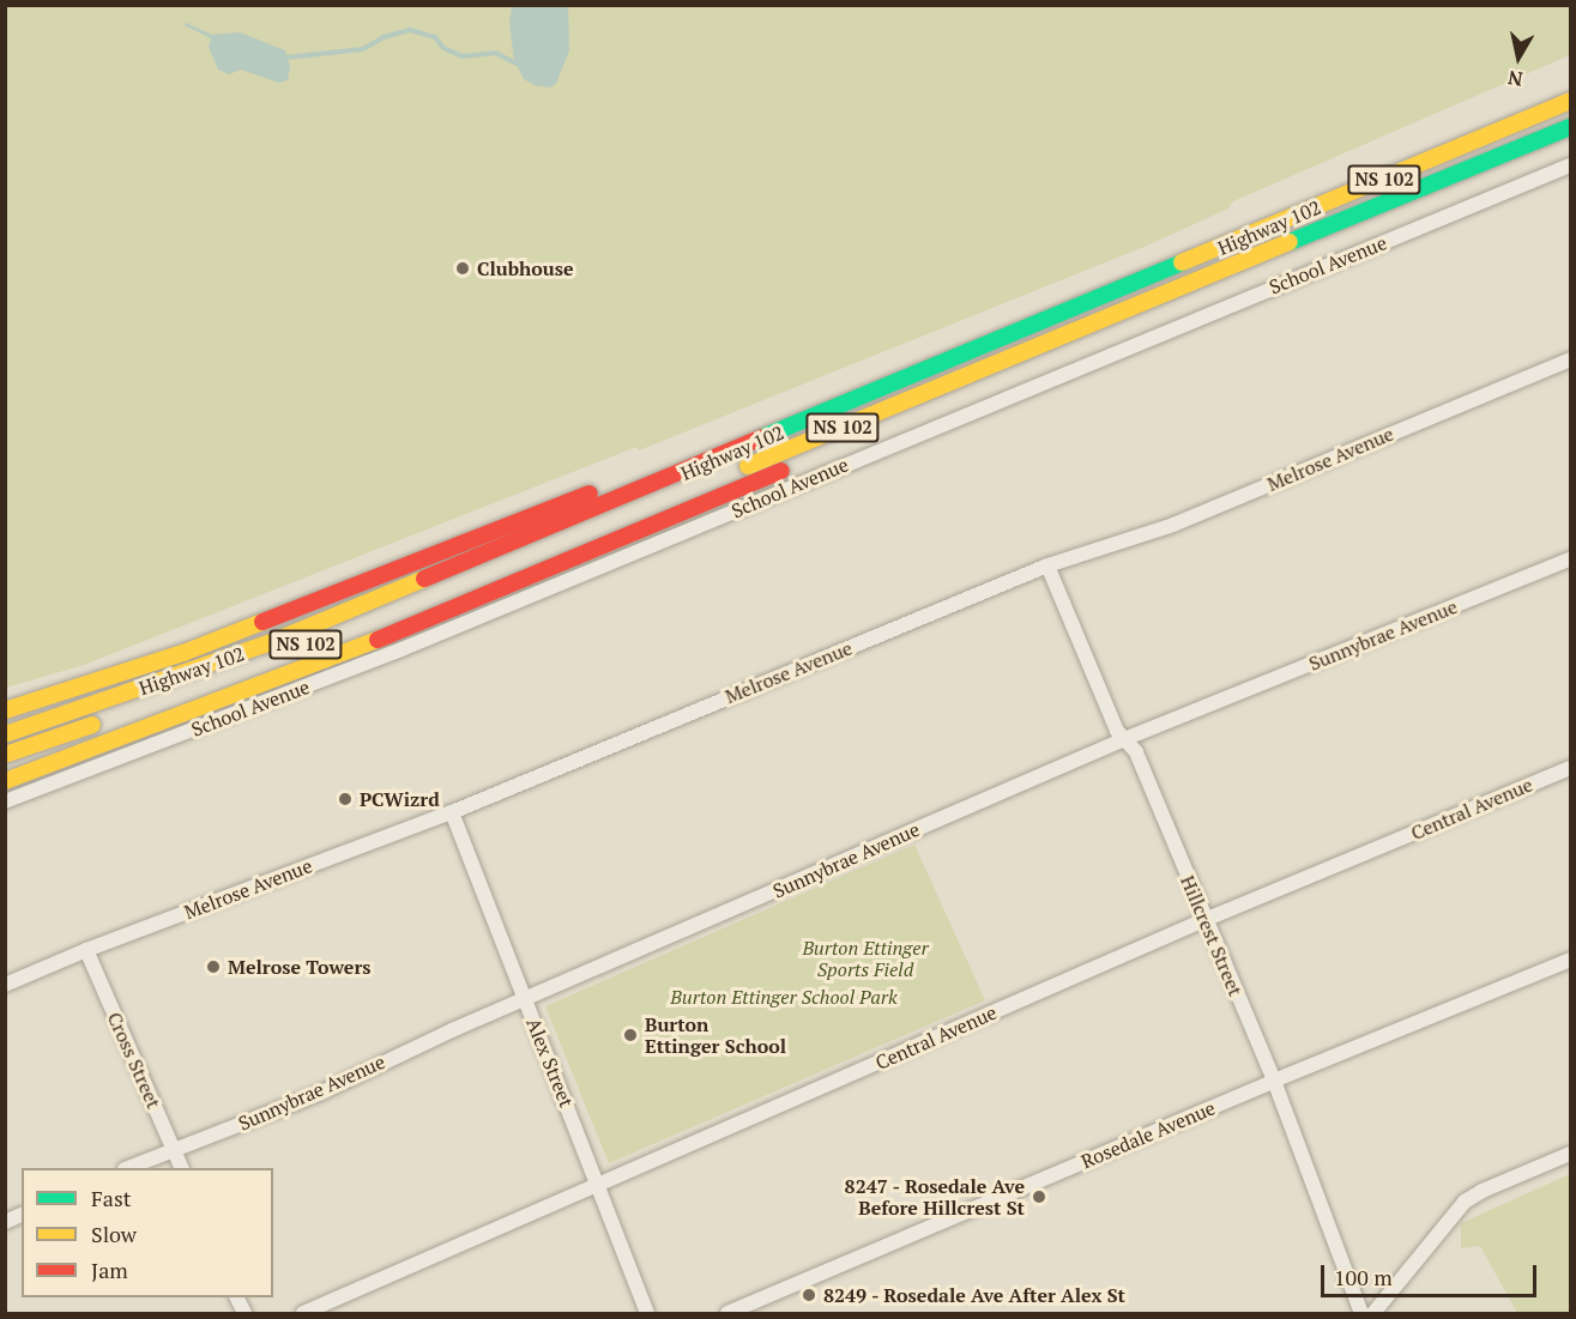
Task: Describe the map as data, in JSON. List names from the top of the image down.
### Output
{
  "streets": {
    "highway": ["NS 102", "Highway 102"],
    "street": [
      "School Avenue",
      "Melrose Avenue",
      "Sunnybrae Avenue",
      "Central Avenue",
      "Hillcrest Street",
      "Cross Street",
      "Alex Street",
      "Rosedale Avenue"
    ]
  },
  "crossings": [
    ["Melrose Avenue", "Hillcrest Street"],
    ["Melrose Avenue", "Cross Street"],
    ["Melrose Avenue", "Alex Street"],
    ["Sunnybrae Avenue", "Hillcrest Street"],
    ["Sunnybrae Avenue", "Cross Street"],
    ["Sunnybrae Avenue", "Alex Street"],
    ["Central Avenue", "Hillcrest Street"],
    ["Central Avenue", "Alex Street"],
    ["Hillcrest Street", "Rosedale Avenue"]
  ],
  "parks": ["Burton Ettinger Sports Field", "Burton Ettinger School Park"],
  "places": [
    "Clubhouse",
    "PCWizrd",
    "Melrose Towers",
    "Burton Ettinger School",
    "8247 - Rosedale Ave Before Hillcrest St",
    "8249 - Rosedale Ave After Alex St"
  ],
  "legend": ["Fast", "Slow", "Jam"],
  "scale_bar": "100 m",
  "north": "bottom"
}
